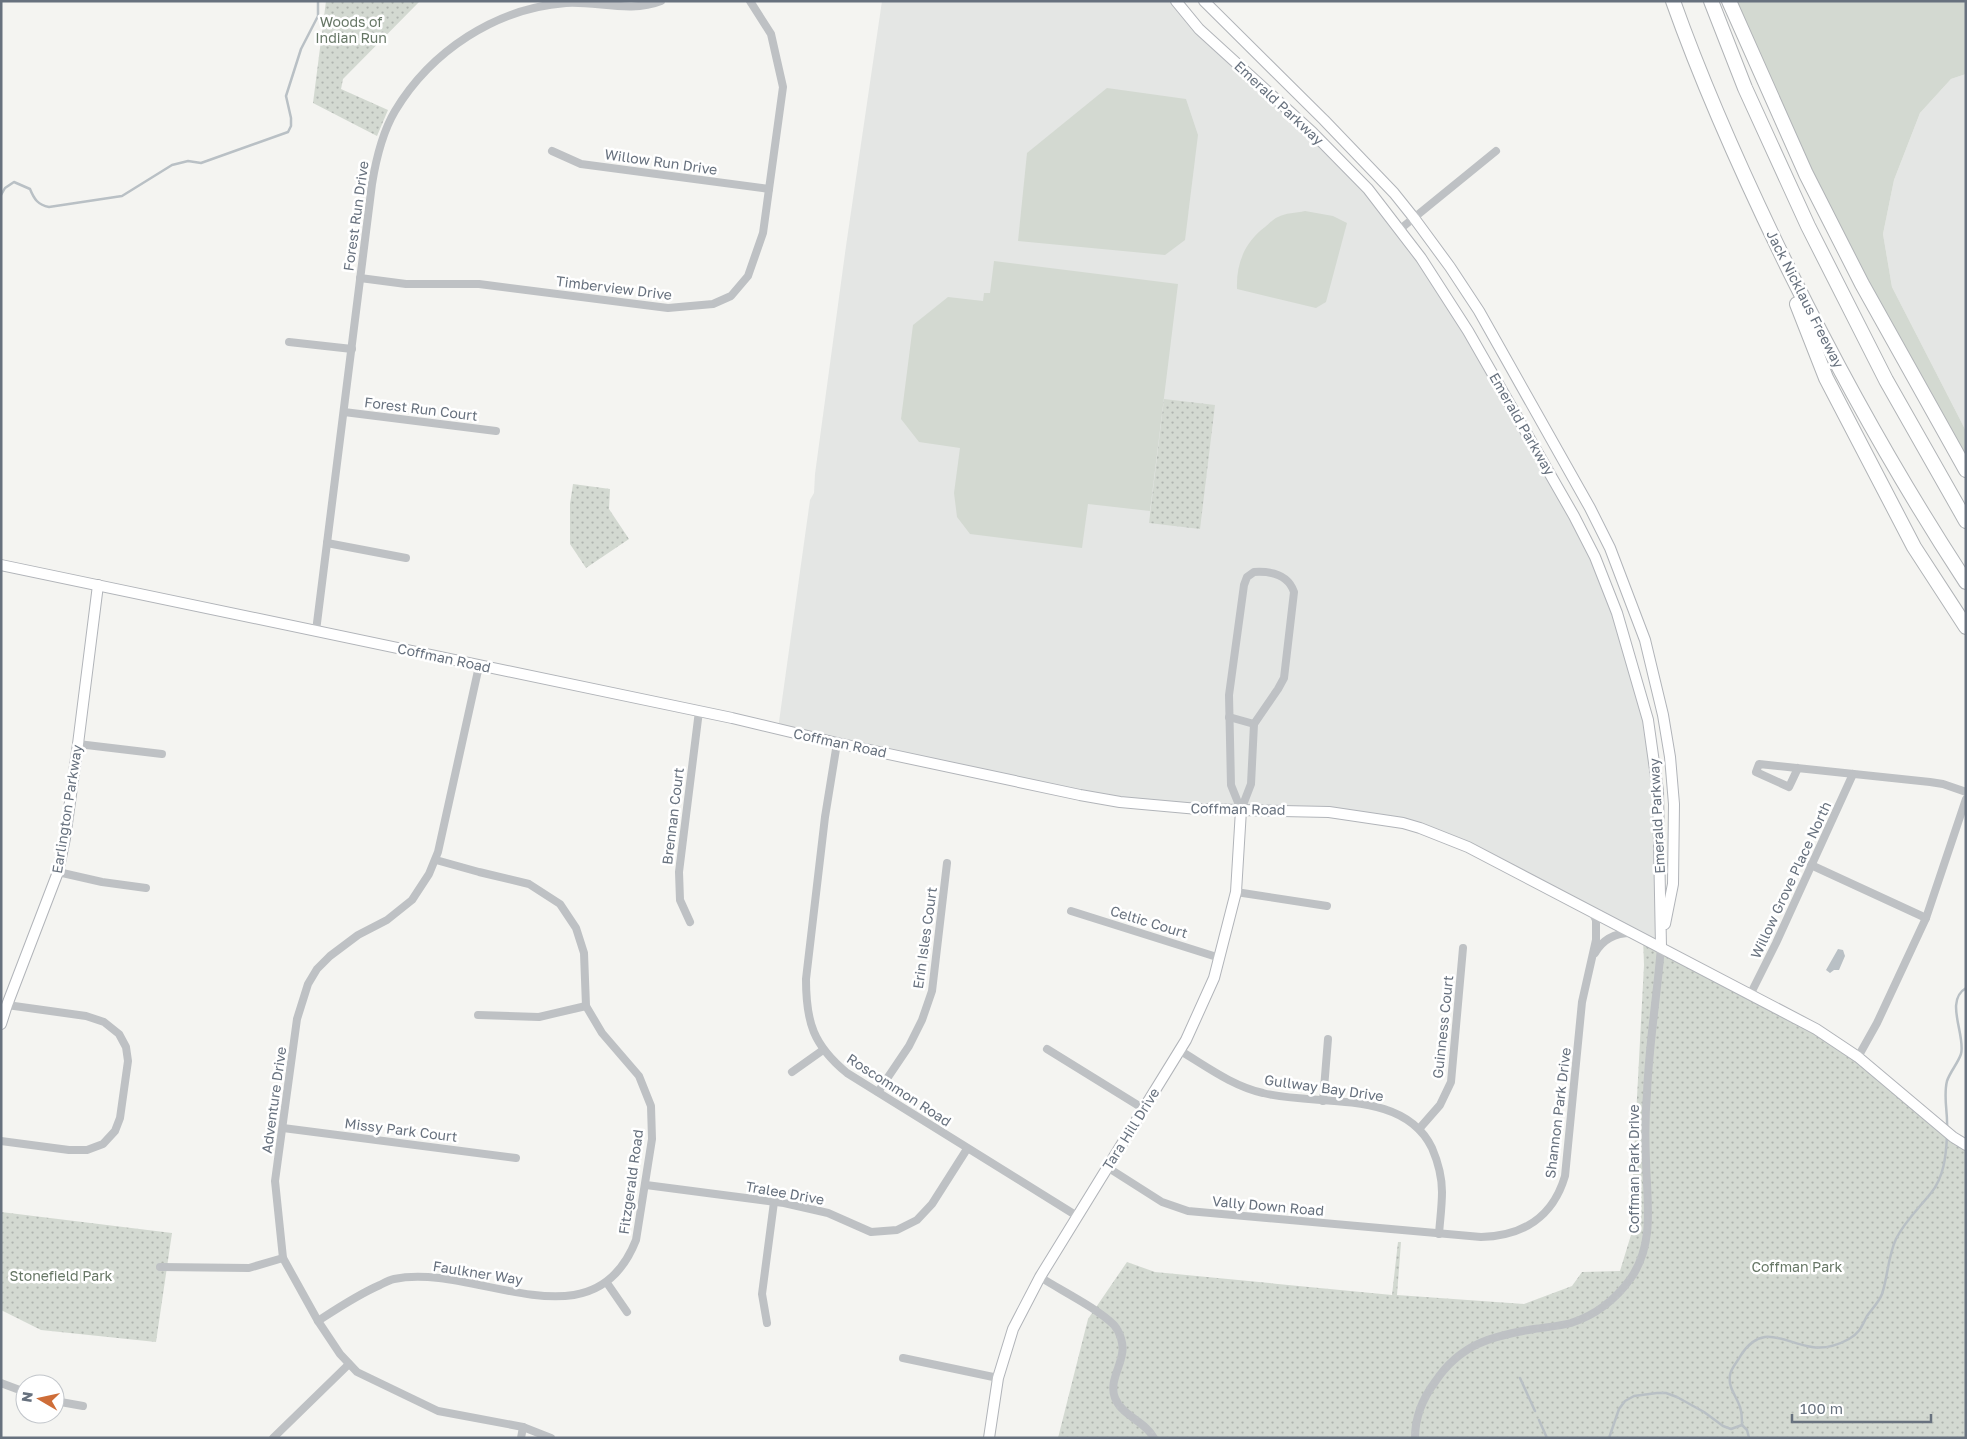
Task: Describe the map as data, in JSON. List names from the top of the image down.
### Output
{
  "streets": {
    "highway": ["Jack Nicklaus Freeway"],
    "main road": [
      "Emerald Parkway",
      "Coffman Road",
      "Earlington Parkway",
      "Tara Hill Drive"
    ],
    "street": [
      "Willow Run Drive",
      "Forest Run Drive",
      "Timberview Drive",
      "Forest Run Court",
      "Brennan Court",
      "Willow Grove Place North",
      "Celtic Court",
      "Erin Isles Court",
      "Guinness Court",
      "Gullway Bay Drive",
      "Roscommon Road",
      "Adventure Drive",
      "Shannon Park Drive",
      "Missy Park Court",
      "Coffman Park Drive",
      "Fitzgerald Road",
      "Tralee Drive",
      "Vally Down Road",
      "Faulkner Way"
    ]
  },
  "crossings": [
    ["Emerald Parkway", "Coffman Road"],
    ["Emerald Parkway", "Coffman Park Drive"],
    ["Willow Run Drive", "Timberview Drive"],
    ["Forest Run Drive", "Timberview Drive"],
    ["Forest Run Drive", "Forest Run Court"],
    ["Forest Run Drive", "Coffman Road"],
    ["Coffman Road", "Earlington Parkway"],
    ["Coffman Road", "Brennan Court"],
    ["Coffman Road", "Roscommon Road"],
    ["Coffman Road", "Adventure Drive"],
    ["Coffman Road", "Shannon Park Drive"],
    ["Coffman Road", "Tara Hill Drive"],
    ["Coffman Road", "Coffman Park Drive"],
    ["Celtic Court", "Tara Hill Drive"],
    ["Erin Isles Court", "Roscommon Road"],
    ["Guinness Court", "Gullway Bay Drive"],
    ["Gullway Bay Drive", "Shannon Park Drive"],
    ["Gullway Bay Drive", "Tara Hill Drive"],
    ["Gullway Bay Drive", "Vally Down Road"],
    ["Roscommon Road", "Tara Hill Drive"],
    ["Roscommon Road", "Tralee Drive"],
    ["Adventure Drive", "Missy Park Court"],
    ["Adventure Drive", "Fitzgerald Road"],
    ["Adventure Drive", "Faulkner Way"],
    ["Shannon Park Drive", "Vally Down Road"],
    ["Tara Hill Drive", "Vally Down Road"],
    ["Fitzgerald Road", "Tralee Drive"],
    ["Fitzgerald Road", "Faulkner Way"]
  ],
  "parks": ["Woods of Indian Run", "Coffman Park", "Stonefield Park"],
  "scale_bar": "100 m",
  "north": "left"
}
